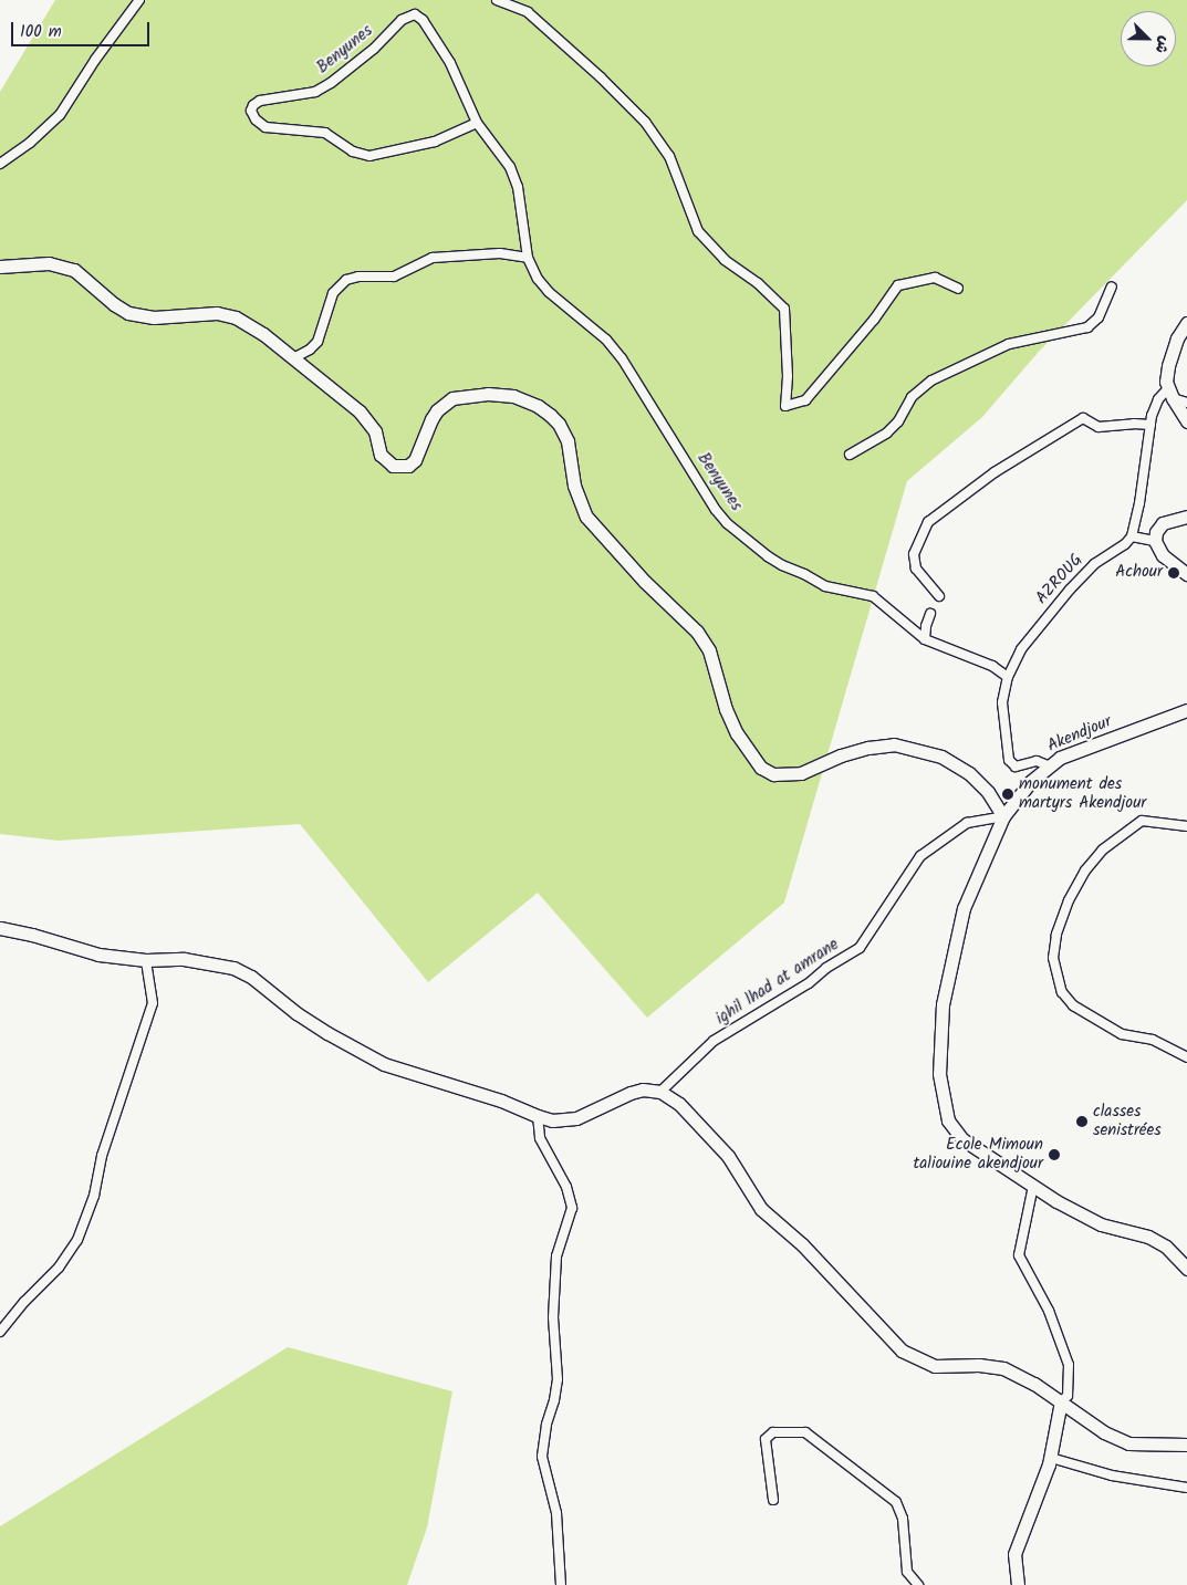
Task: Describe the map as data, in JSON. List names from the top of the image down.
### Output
{
  "streets": {
    "main road": ["Akendjour"],
    "street": ["Benyunes", "AZROUG", "ighil lhad at amrane"]
  },
  "crossings": [
    ["Benyunes", "AZROUG"],
    ["AZROUG", "Akendjour"],
    ["Akendjour", "ighil lhad at amrane"]
  ],
  "places": [
    "Achour",
    "monument des martyrs Akendjour",
    "classes senistrées",
    "Ecole Mimoun taliouine akendjour"
  ],
  "scale_bar": "100 m",
  "north": "bottom right"
}
